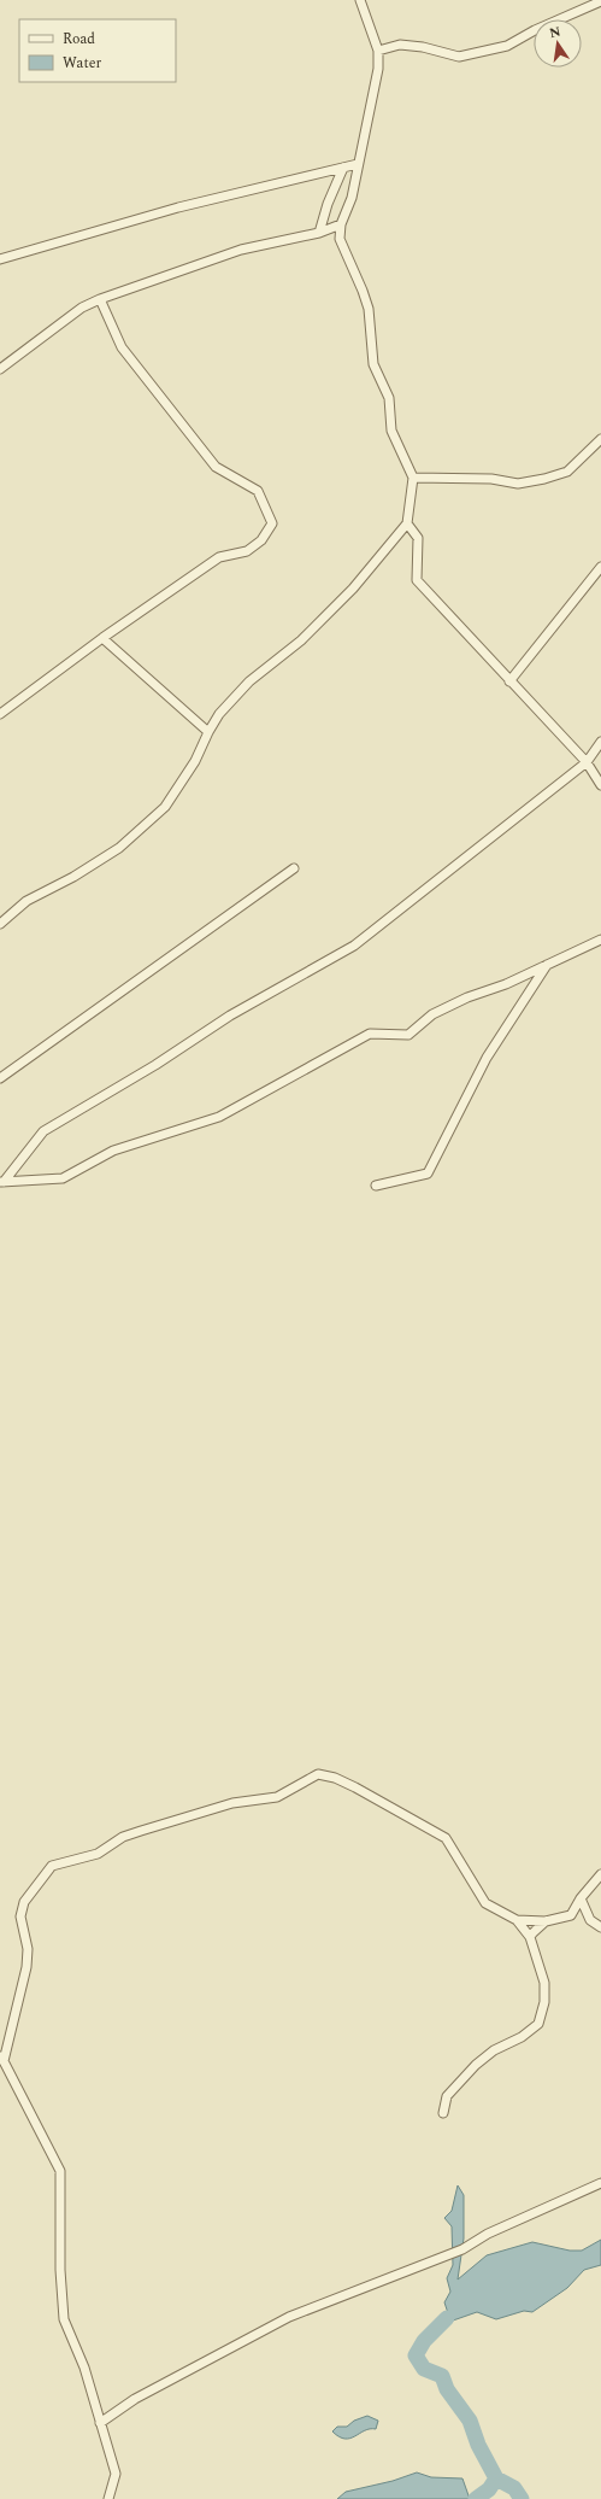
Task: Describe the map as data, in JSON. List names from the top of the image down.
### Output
{
  "legend": ["Road", "Water"],
  "north": "top"
}
